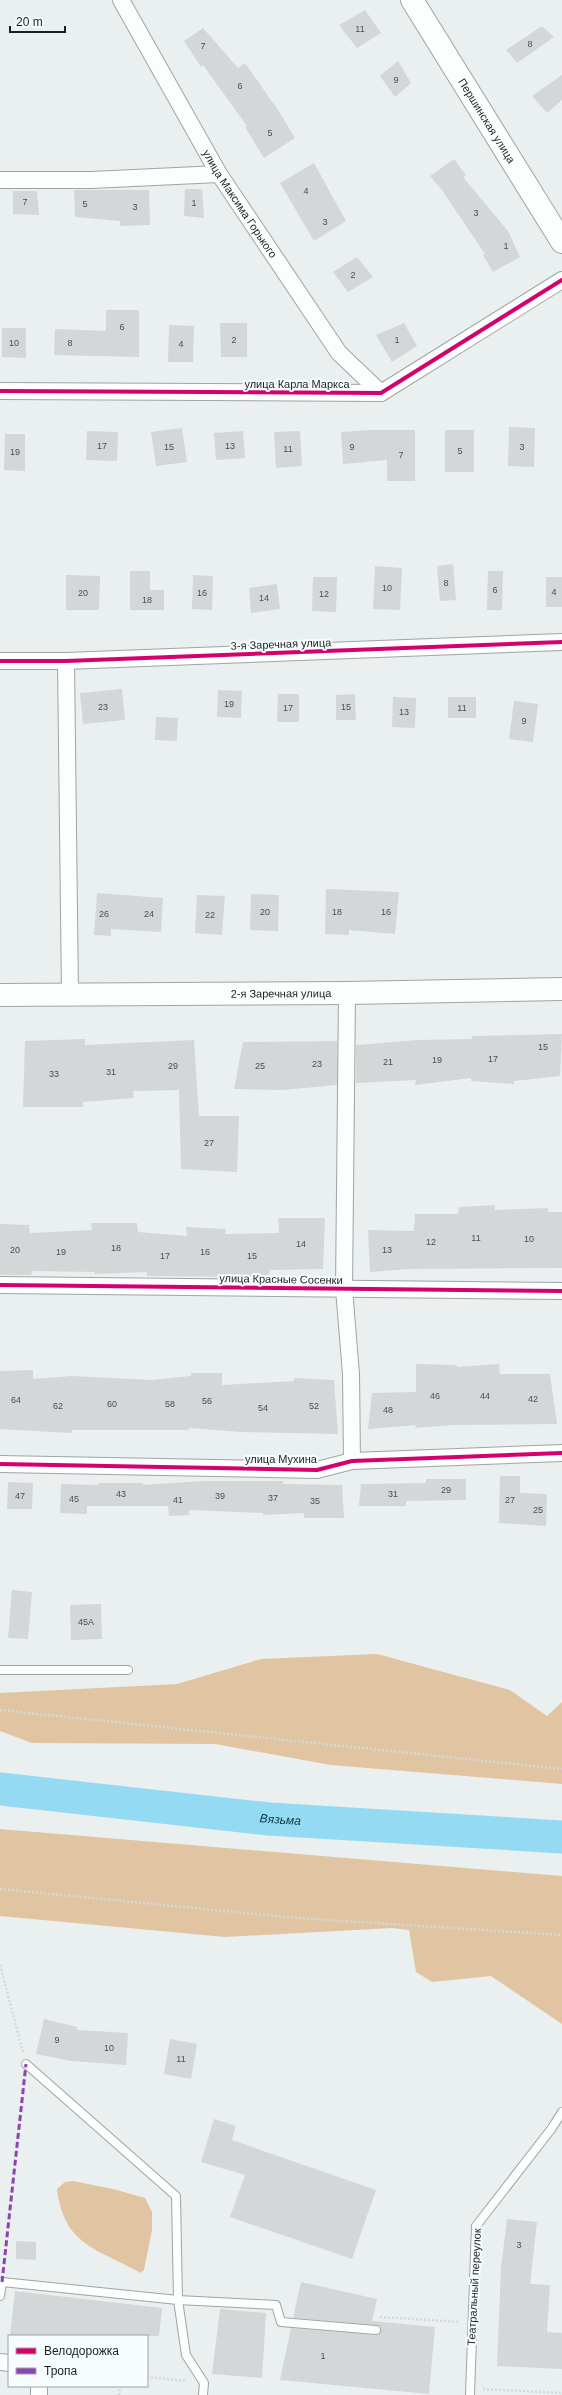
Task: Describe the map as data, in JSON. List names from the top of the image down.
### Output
{
  "streets": {
    "main road": ["Першинская улица", "2-я Заречная улица"],
    "street": [
      "улица Максима Горького",
      "улица Карла Маркса",
      "3-я Заречная улица",
      "улица Красные Сосенки",
      "улица Мухина"
    ],
    "lane": ["Театральный переулок"]
  },
  "crossings": [
    ["улица Максима Горького", "улица Карла Маркса"]
  ],
  "water": ["Вязьма"],
  "house_numbers": [
    "11",
    "8",
    "7",
    "9",
    "6",
    "5",
    "4",
    "7",
    "1",
    "5",
    "3",
    "3",
    "3",
    "1",
    "2",
    "6",
    "2",
    "1",
    "10",
    "8",
    "4",
    "17",
    "13",
    "15",
    "9",
    "3",
    "11",
    "5",
    "19",
    "7",
    "8",
    "10",
    "6",
    "4",
    "20",
    "16",
    "12",
    "14",
    "18",
    "19",
    "23",
    "15",
    "17",
    "11",
    "13",
    "9",
    "20",
    "18",
    "16",
    "26",
    "24",
    "22",
    "15",
    "17",
    "19",
    "21",
    "23",
    "29",
    "25",
    "31",
    "33",
    "27",
    "11",
    "10",
    "12",
    "14",
    "18",
    "20",
    "13",
    "19",
    "16",
    "17",
    "15",
    "46",
    "44",
    "42",
    "64",
    "56",
    "60",
    "58",
    "62",
    "52",
    "54",
    "48",
    "29",
    "43",
    "31",
    "47",
    "39",
    "37",
    "45",
    "41",
    "27",
    "35",
    "25",
    "45А",
    "9",
    "10",
    "11",
    "3",
    "1"
  ],
  "legend": ["Велодорожка", "Тропа"],
  "scale_bar": "20 m"
}
